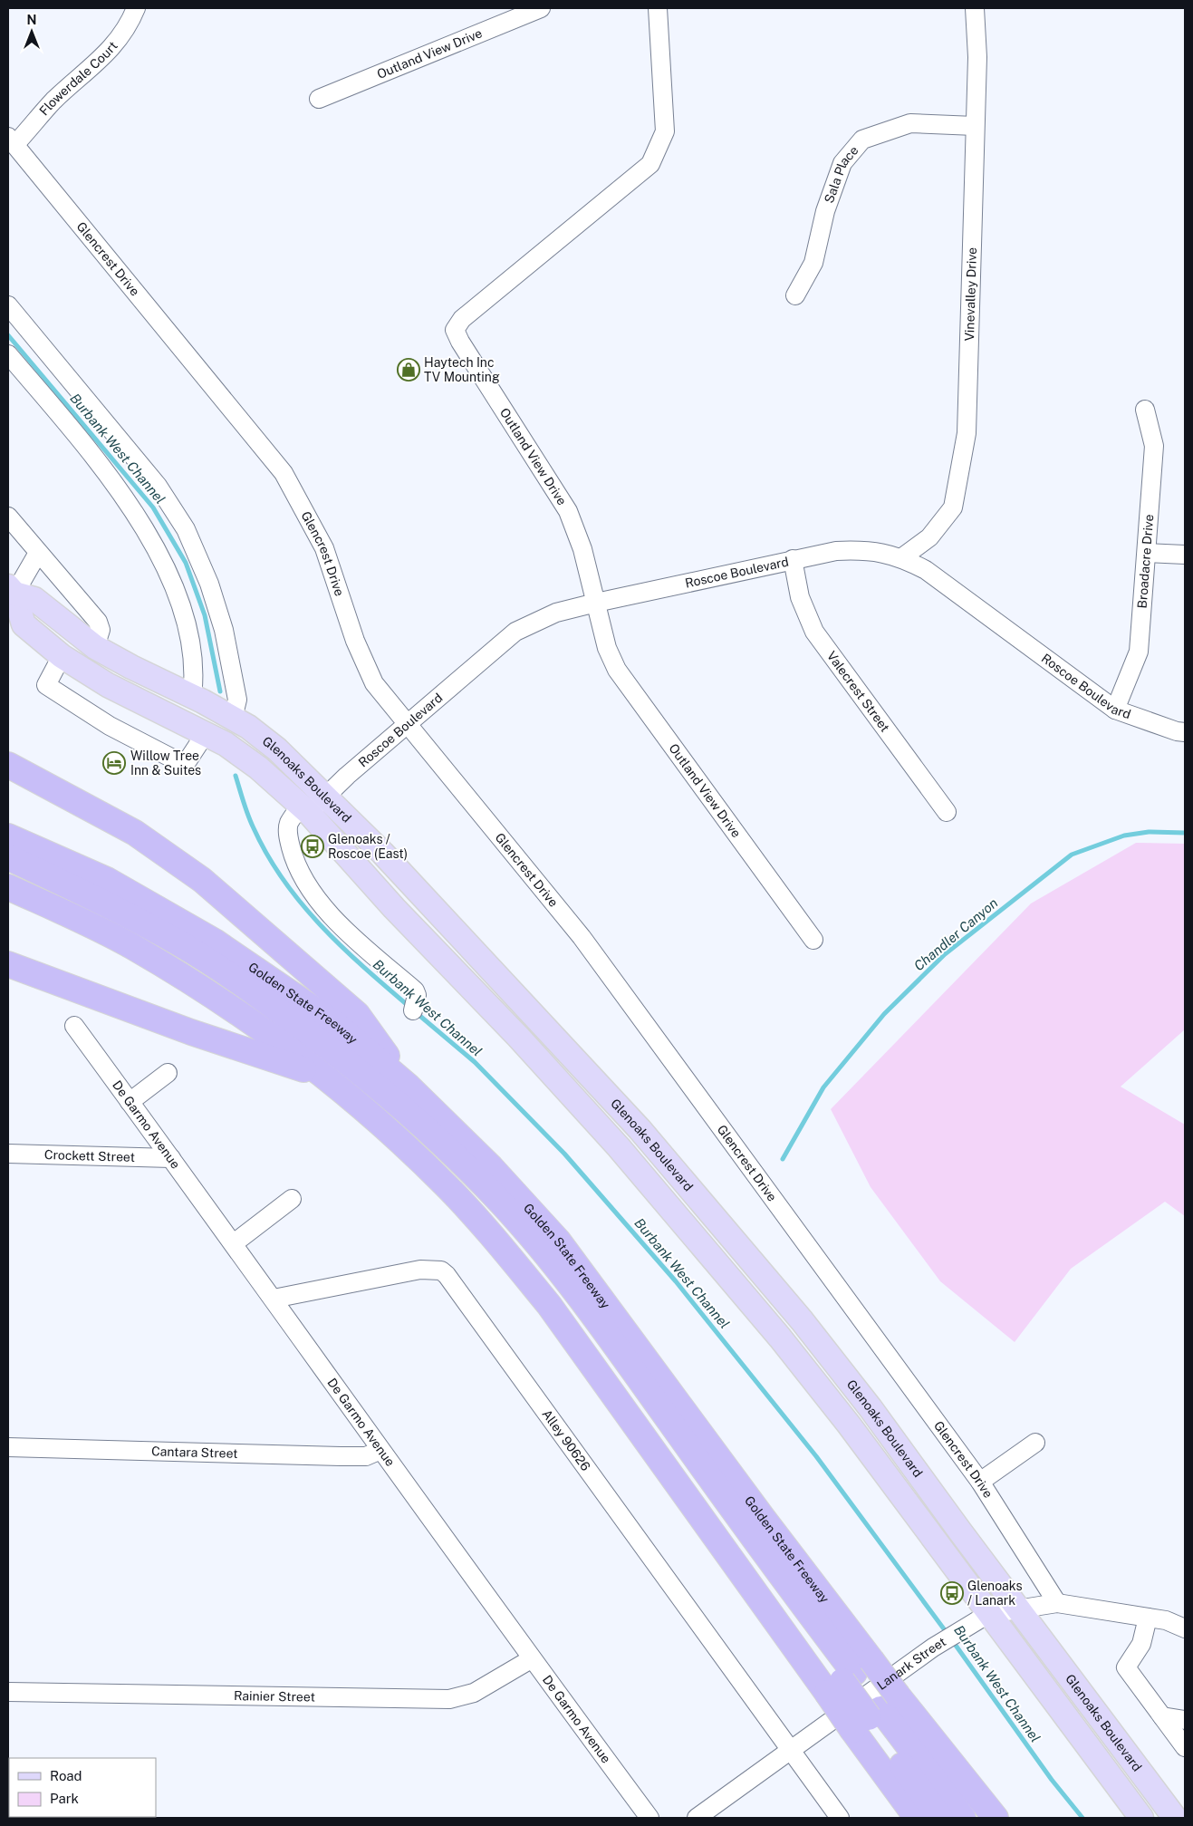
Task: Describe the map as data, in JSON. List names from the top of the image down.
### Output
{
  "streets": {
    "highway": ["Golden State Freeway"],
    "main road": ["Glenoaks Boulevard"],
    "street": [
      "Outland View Drive",
      "Flowerdale Court",
      "Sala Place",
      "Glencrest Drive",
      "Vinevalley Drive",
      "Broadacre Drive",
      "Roscoe Boulevard",
      "Valecrest Street",
      "De Garmo Avenue",
      "Crockett Street",
      "Alley 90626",
      "Cantara Street",
      "Lanark Street",
      "Rainier Street"
    ]
  },
  "crossings": [
    ["Outland View Drive", "Roscoe Boulevard"],
    ["Flowerdale Court", "Glencrest Drive"],
    ["Sala Place", "Vinevalley Drive"],
    ["Glencrest Drive", "Roscoe Boulevard"],
    ["Glencrest Drive", "Lanark Street"],
    ["Vinevalley Drive", "Roscoe Boulevard"],
    ["Broadacre Drive", "Roscoe Boulevard"],
    ["Roscoe Boulevard", "Valecrest Street"],
    ["Roscoe Boulevard", "Glenoaks Boulevard"],
    ["Glenoaks Boulevard", "Lanark Street"],
    ["De Garmo Avenue", "Crockett Street"],
    ["De Garmo Avenue", "Alley 90626"],
    ["De Garmo Avenue", "Cantara Street"],
    ["De Garmo Avenue", "Rainier Street"],
    ["Alley 90626", "Lanark Street"]
  ],
  "water": ["Burbank West Channel", "Chandler Canyon"],
  "places": {
    "shop": ["Haytech Inc TV Mounting"],
    "hotel": ["Willow Tree Inn & Suites"],
    "bus stop": ["Glenoaks / Roscoe (East)", "Glenoaks / Lanark"]
  },
  "legend": ["Road", "Park"],
  "north": "top"
}
